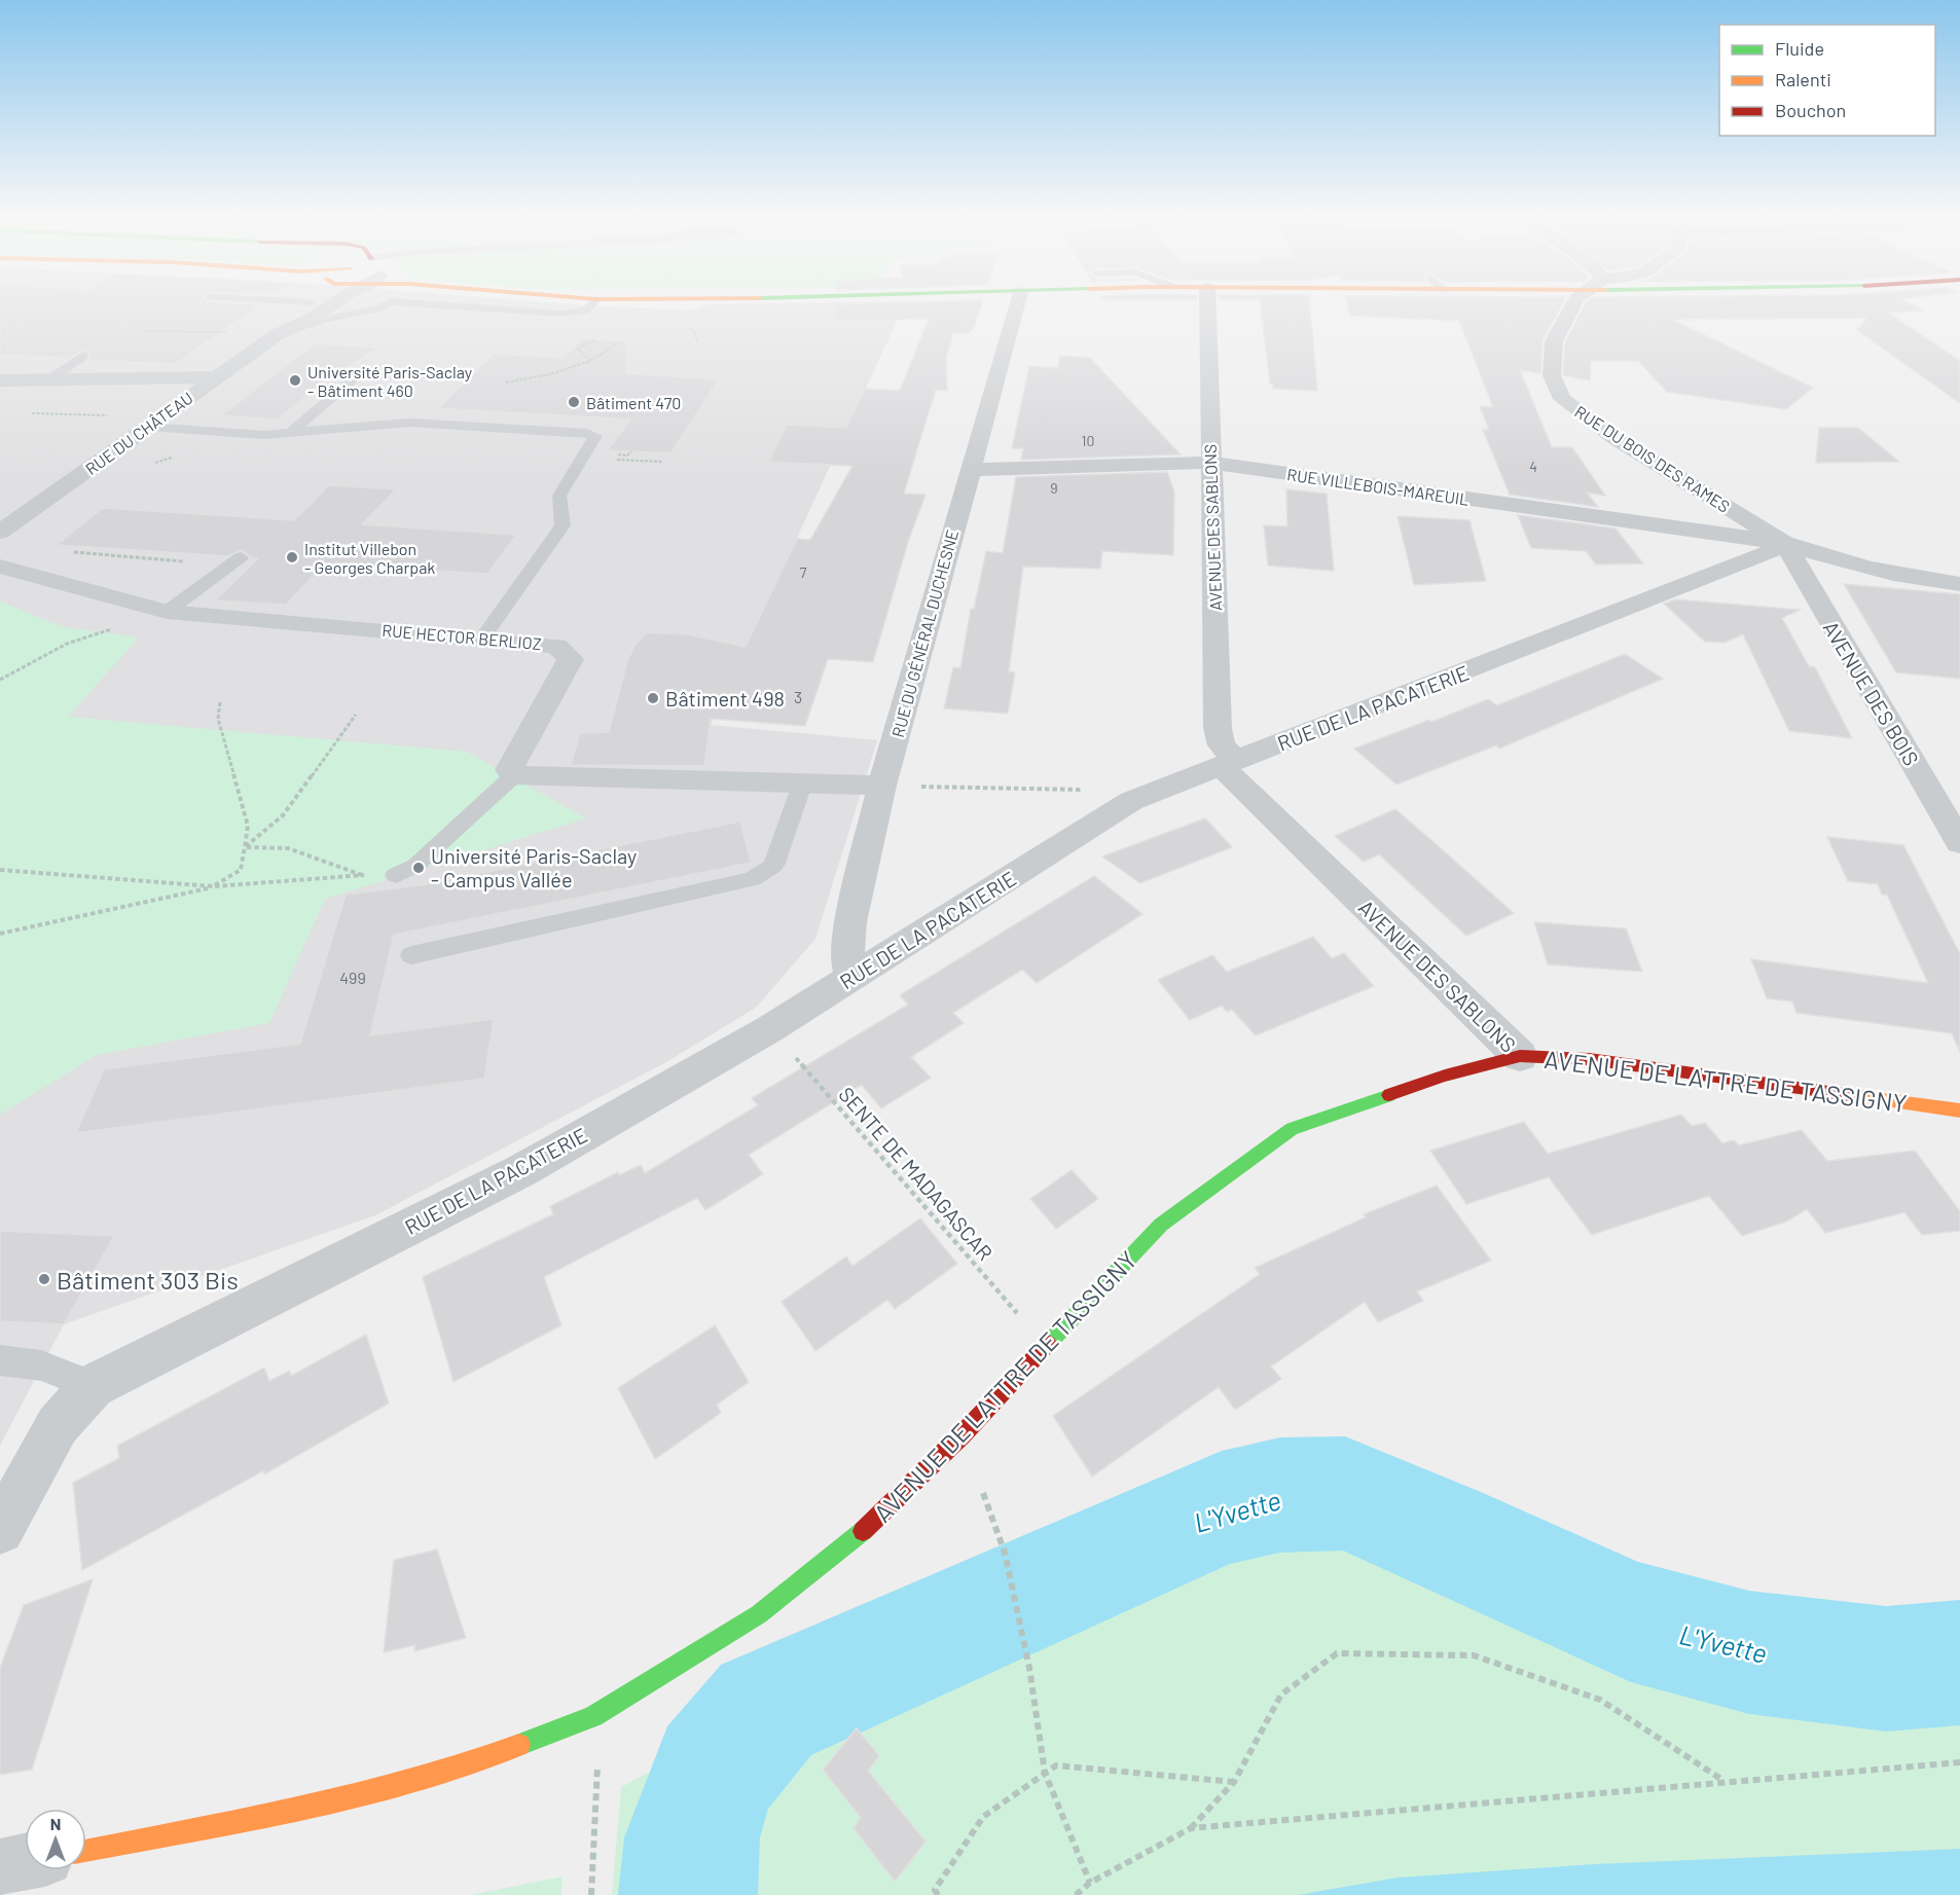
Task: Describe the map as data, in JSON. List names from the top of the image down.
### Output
{
  "streets": {
    "street": [
      "RUE DU CHÂTEAU",
      "RUE DU BOIS DES RAMES",
      "RUE VILLEBOIS-MAREUIL",
      "AVENUE DES SABLONS",
      "RUE DU GÉNÉRAL DUCHESNE",
      "RUE HECTOR BERLIOZ",
      "AVENUE DES BOIS",
      "RUE DE LA PACATERIE",
      "AVENUE DE LATTRE DE TASSIGNY"
    ],
    "path": ["SENTE DE MADAGASCAR"]
  },
  "crossings": [
    ["RUE DU BOIS DES RAMES", "RUE VILLEBOIS-MAREUIL"],
    ["RUE DU BOIS DES RAMES", "AVENUE DES BOIS"],
    ["RUE DU BOIS DES RAMES", "RUE DE LA PACATERIE"],
    ["RUE VILLEBOIS-MAREUIL", "AVENUE DES SABLONS"],
    ["RUE VILLEBOIS-MAREUIL", "RUE DU GÉNÉRAL DUCHESNE"],
    ["RUE VILLEBOIS-MAREUIL", "AVENUE DES BOIS"],
    ["RUE VILLEBOIS-MAREUIL", "RUE DE LA PACATERIE"],
    ["AVENUE DES SABLONS", "RUE DE LA PACATERIE"],
    ["AVENUE DES SABLONS", "AVENUE DE LATTRE DE TASSIGNY"],
    ["RUE DU GÉNÉRAL DUCHESNE", "RUE DE LA PACATERIE"],
    ["AVENUE DES BOIS", "RUE DE LA PACATERIE"]
  ],
  "water": ["L'Yvette"],
  "places": [
    "Université Paris-Saclay - Bâtiment 460",
    "Bâtiment 470",
    "Institut Villebon - Georges Charpak",
    "Bâtiment 498",
    "Université Paris-Saclay - Campus Vallée",
    "Bâtiment 303 Bis"
  ],
  "house_numbers": [
    "10",
    "4",
    "9",
    "7",
    "3",
    "499"
  ],
  "legend": ["Fluide", "Ralenti", "Bouchon"],
  "north": "top"
}
